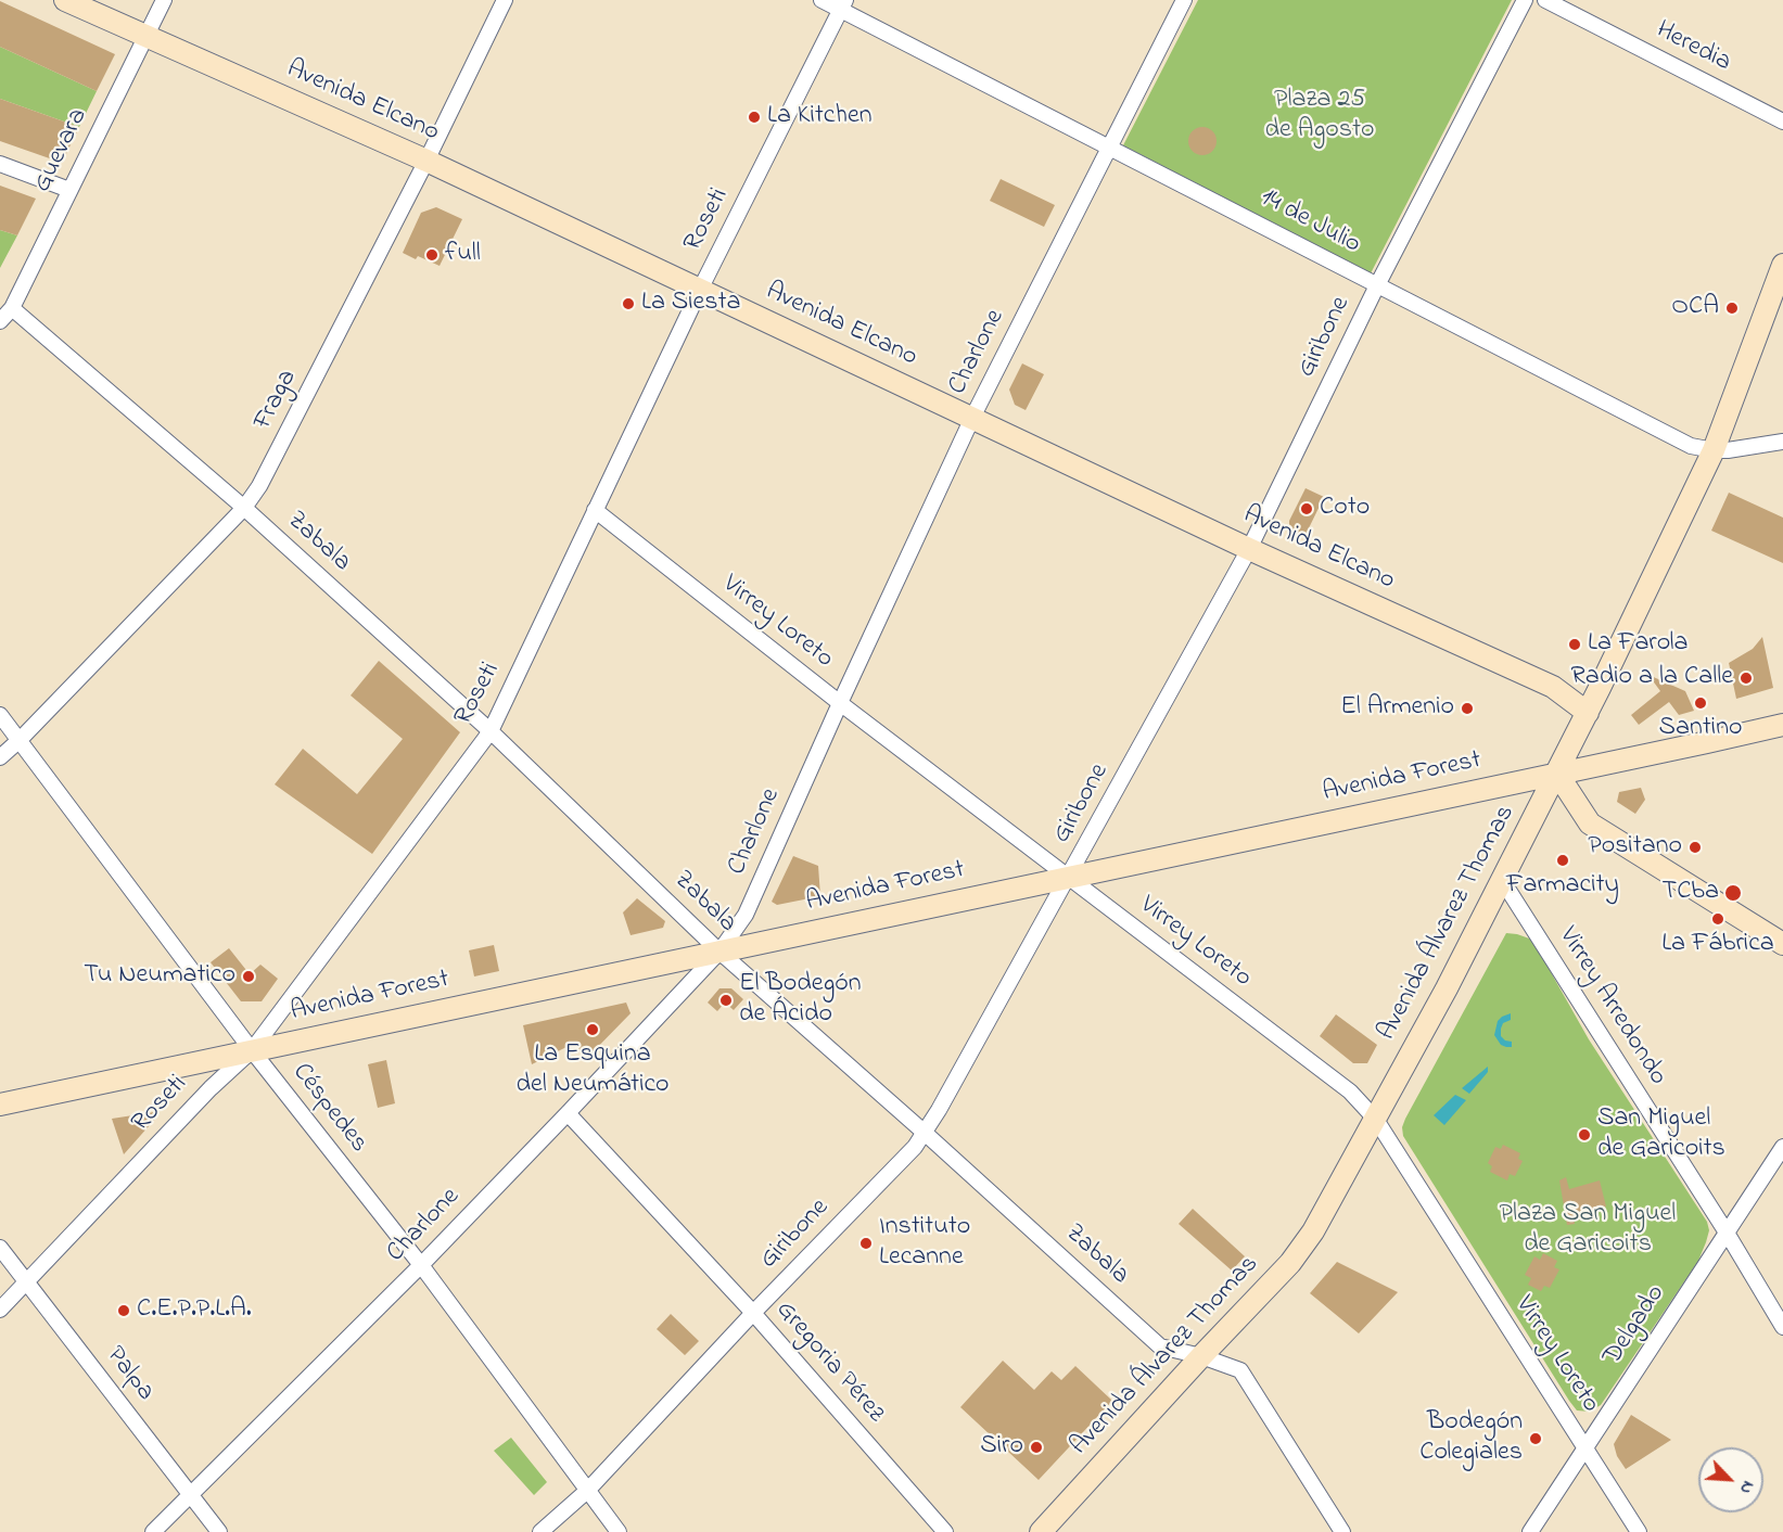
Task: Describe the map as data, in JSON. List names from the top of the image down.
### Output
{
  "streets": {
    "main road": ["Avenida Elcano", "Avenida Forest", "Avenida Álvarez Thomas"],
    "street": [
      "Heredia",
      "Guevara",
      "Roseti",
      "14 de Julio",
      "Giribone",
      "Charlone",
      "Fraga",
      "Zabala",
      "Virrey Loreto",
      "Virrey Arredondo",
      "Céspedes",
      "Delgado",
      "Gregoria Pérez",
      "Palpa"
    ]
  },
  "crossings": [
    ["Avenida Elcano", "Guevara"],
    ["Avenida Elcano", "Roseti"],
    ["Avenida Elcano", "Giribone"],
    ["Avenida Elcano", "Charlone"],
    ["Avenida Elcano", "Fraga"],
    ["Avenida Elcano", "Avenida Álvarez Thomas"],
    ["Guevara", "Zabala"],
    ["Roseti", "14 de Julio"],
    ["Roseti", "Zabala"],
    ["Roseti", "Virrey Loreto"],
    ["Roseti", "Avenida Forest"],
    ["Roseti", "Céspedes"],
    ["Roseti", "Palpa"],
    ["14 de Julio", "Giribone"],
    ["14 de Julio", "Charlone"],
    ["14 de Julio", "Avenida Álvarez Thomas"],
    ["Giribone", "Zabala"],
    ["Giribone", "Virrey Loreto"],
    ["Giribone", "Avenida Forest"],
    ["Giribone", "Céspedes"],
    ["Giribone", "Gregoria Pérez"],
    ["Charlone", "Zabala"],
    ["Charlone", "Virrey Loreto"],
    ["Charlone", "Avenida Forest"],
    ["Charlone", "Céspedes"],
    ["Charlone", "Gregoria Pérez"],
    ["Charlone", "Palpa"],
    ["Fraga", "Zabala"],
    ["Fraga", "Céspedes"],
    ["Zabala", "Avenida Forest"],
    ["Zabala", "Avenida Álvarez Thomas"],
    ["Virrey Loreto", "Avenida Forest"],
    ["Virrey Loreto", "Avenida Álvarez Thomas"],
    ["Virrey Loreto", "Delgado"],
    ["Avenida Forest", "Avenida Álvarez Thomas"],
    ["Avenida Forest", "Céspedes"],
    ["Avenida Álvarez Thomas", "Virrey Arredondo"],
    ["Virrey Arredondo", "Delgado"]
  ],
  "parks": ["Plaza 25 de Agosto", "Plaza San Miguel de Garicoits"],
  "places": [
    "La Kitchen",
    "full",
    "La Siesta",
    "OCA",
    "Coto",
    "La Farola",
    "Radio a la Calle",
    "Santino",
    "El Armenio",
    "Positano",
    "Farmacity",
    "TCba",
    "La Fábrica",
    "Tu Neumatico",
    "El Bodegón de Ácido",
    "La Esquina del Neumático",
    "San Miguel de Garicoits",
    "Instituto Lecanne",
    "C.E.P.P.L.A.",
    "Bodegón Colegiales",
    "Siro"
  ],
  "north": "bottom right"
}
